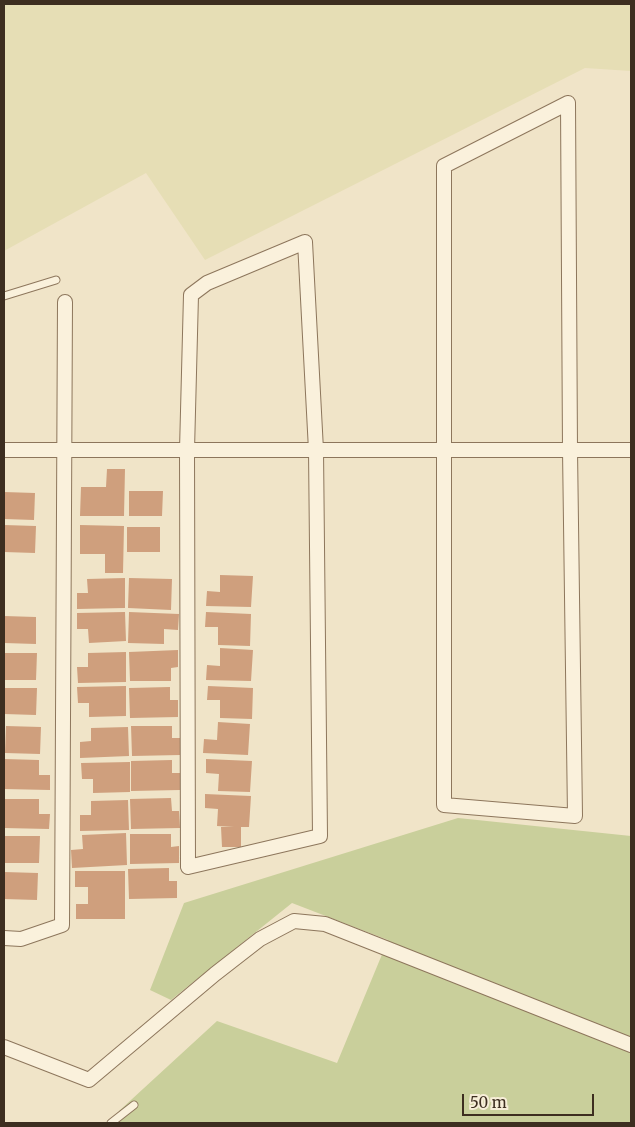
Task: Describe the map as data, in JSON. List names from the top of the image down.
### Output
{
  "scale_bar": "50 m"
}
